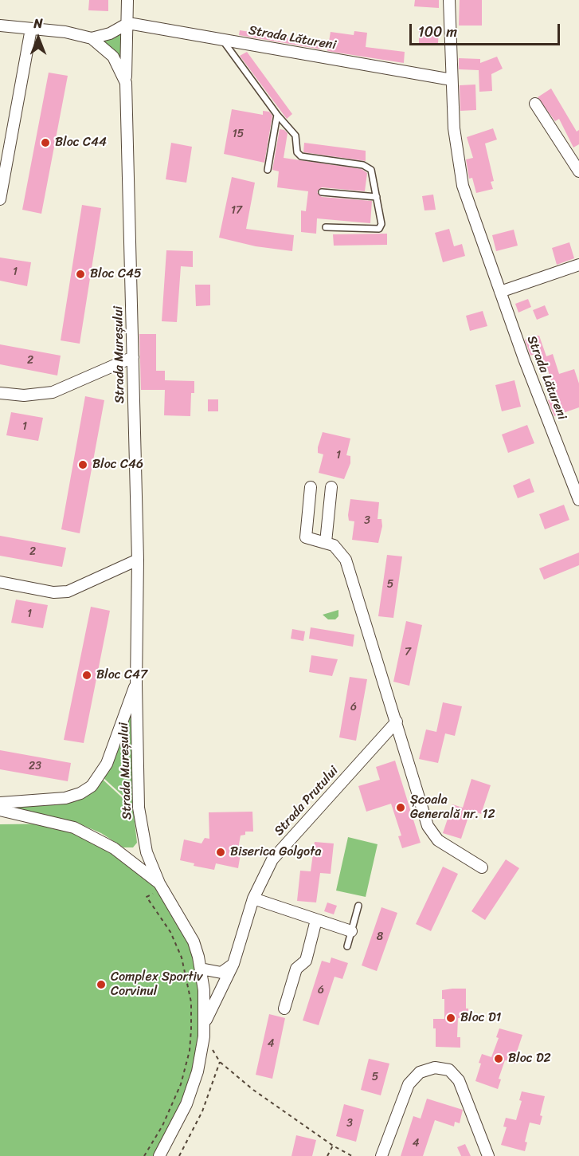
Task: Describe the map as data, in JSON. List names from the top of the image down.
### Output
{
  "streets": {
    "street": ["Strada Lătureni", "Strada Mureșului", "Strada Prutului"]
  },
  "places": [
    "Bloc C44",
    "Bloc C45",
    "Bloc C46",
    "Bloc C47",
    "Școala Generală nr. 12",
    "Biserica Golgota",
    "Complex Sportiv Corvinul",
    "Bloc D1",
    "Bloc D2"
  ],
  "house_numbers": [
    "15",
    "17",
    "1",
    "2",
    "1",
    "1",
    "3",
    "2",
    "5",
    "1",
    "7",
    "6",
    "23",
    "8",
    "6",
    "4",
    "5",
    "3",
    "4"
  ],
  "scale_bar": "100 m",
  "north": "top"
}
